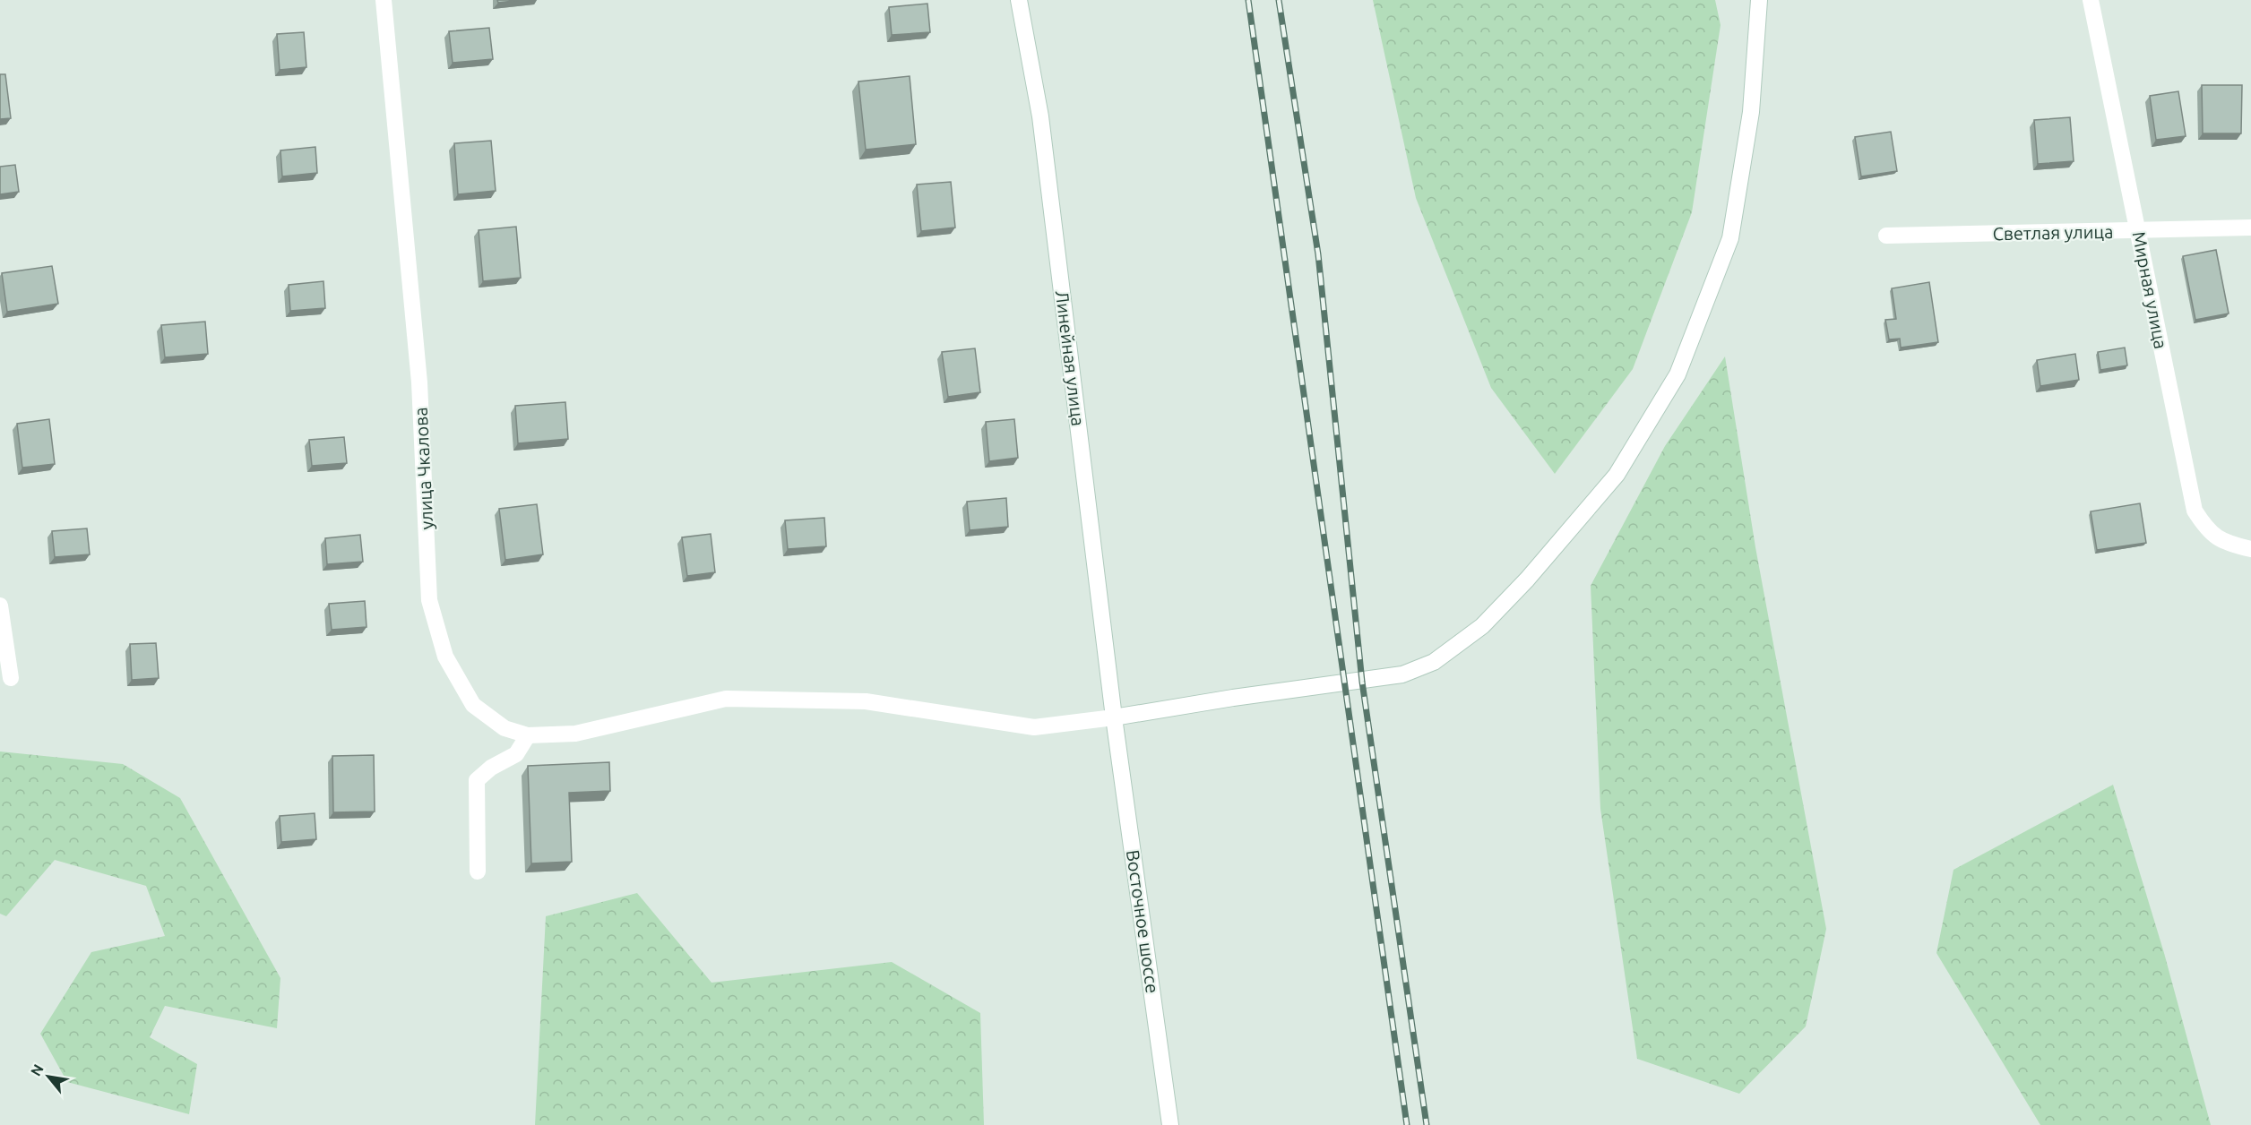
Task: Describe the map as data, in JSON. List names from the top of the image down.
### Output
{
  "streets": {
    "street": [
      "Светлая улица",
      "Мирная улица",
      "Линейная улица",
      "улица Чкалова",
      "Восточное шоссе"
    ]
  },
  "crossings": [
    ["Светлая улица", "Мирная улица"],
    ["Линейная улица", "улица Чкалова"],
    ["Линейная улица", "Восточное шоссе"],
    ["улица Чкалова", "Восточное шоссе"]
  ],
  "north": "top left"
}
